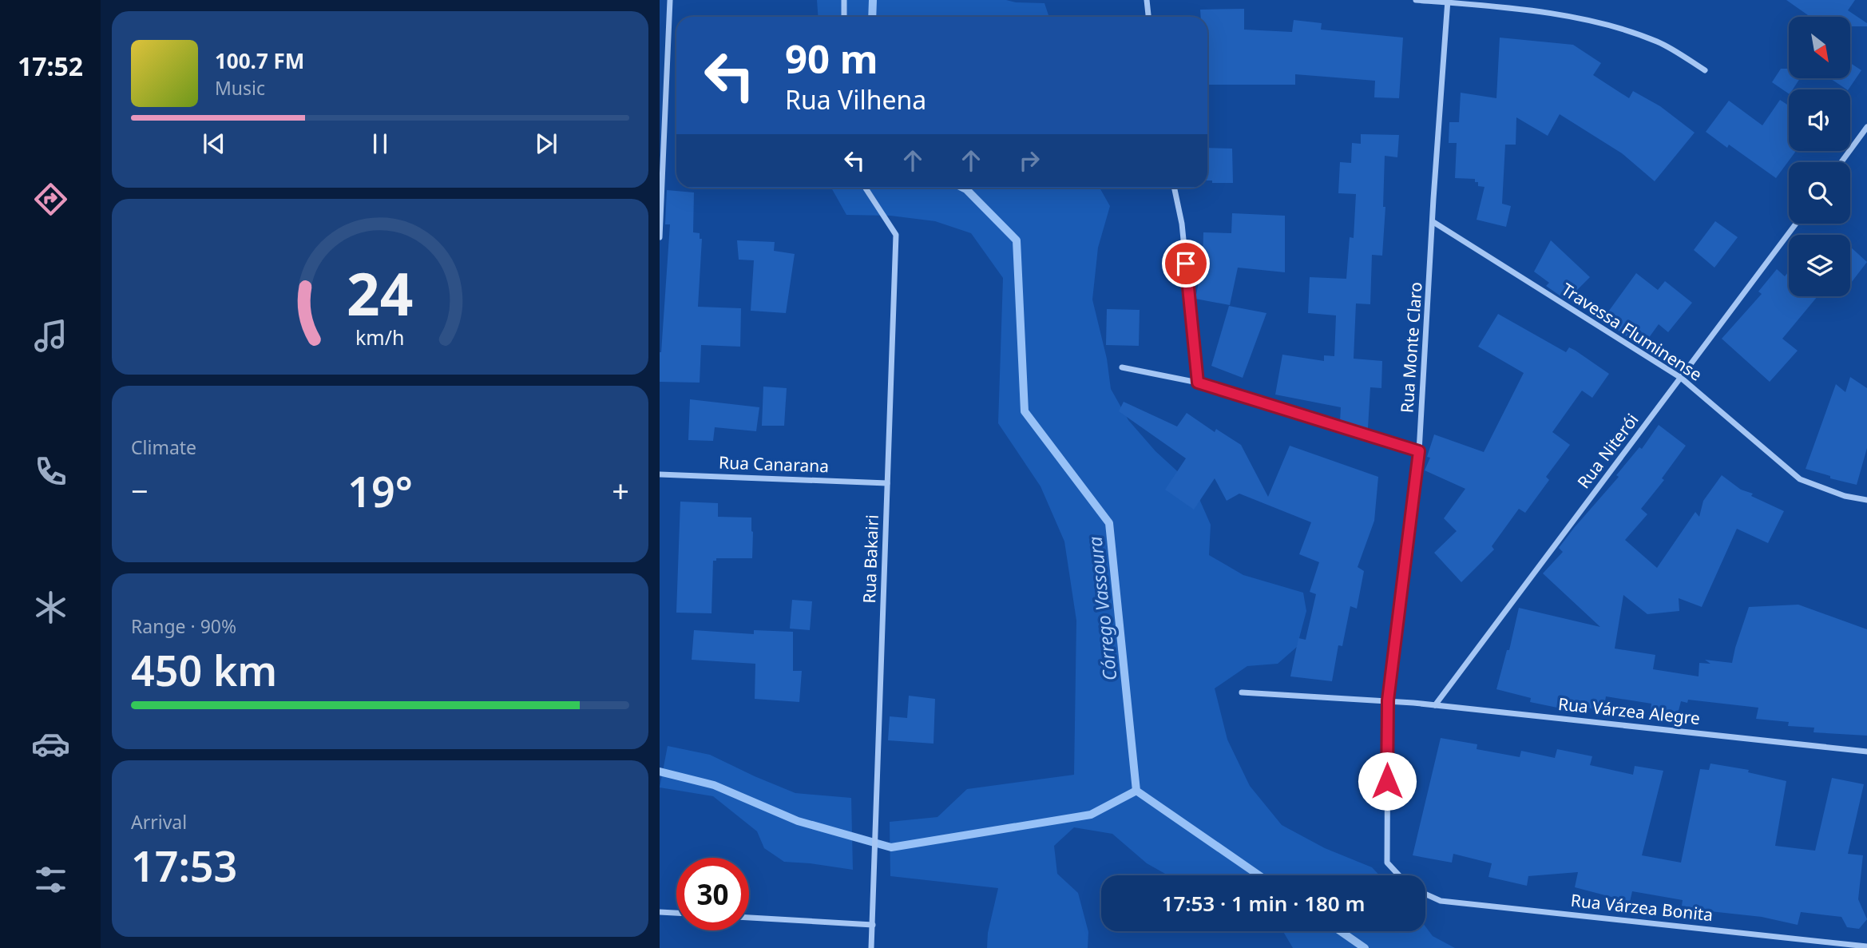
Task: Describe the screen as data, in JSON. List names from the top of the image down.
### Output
{
  "streets": {
    "street": [
      "Travessa Fluminense",
      "Rua Monte Claro",
      "Rua Niterói",
      "Rua Canarana",
      "Rua Bakairi",
      "Rua Várzea Alegre",
      "Rua Várzea Bonita"
    ]
  },
  "crossings": [
    ["Travessa Fluminense", "Rua Monte Claro"],
    ["Travessa Fluminense", "Rua Niterói"],
    ["Rua Monte Claro", "Rua Várzea Alegre"],
    ["Rua Niterói", "Rua Várzea Alegre"],
    ["Rua Canarana", "Rua Bakairi"]
  ],
  "water": ["Córrego Vassoura"],
  "north": "bottom right",
  "page": {
    "tabs": "17:52",
    "turn": ["90 m", "Rua Vilhena"],
    "song": ["100.7 FM", "Music"],
    "tile": [
      "Climate",
      ["Range · 90%", "450 km"],
      ["Arrival", "17:53"]
    ],
    "heat": ["−", "19°", "+"],
    "limit": "30",
    "trip": "17:53 · 1 min · 180 m",
    "gauge": ["24", "km/h"]
  }
}
